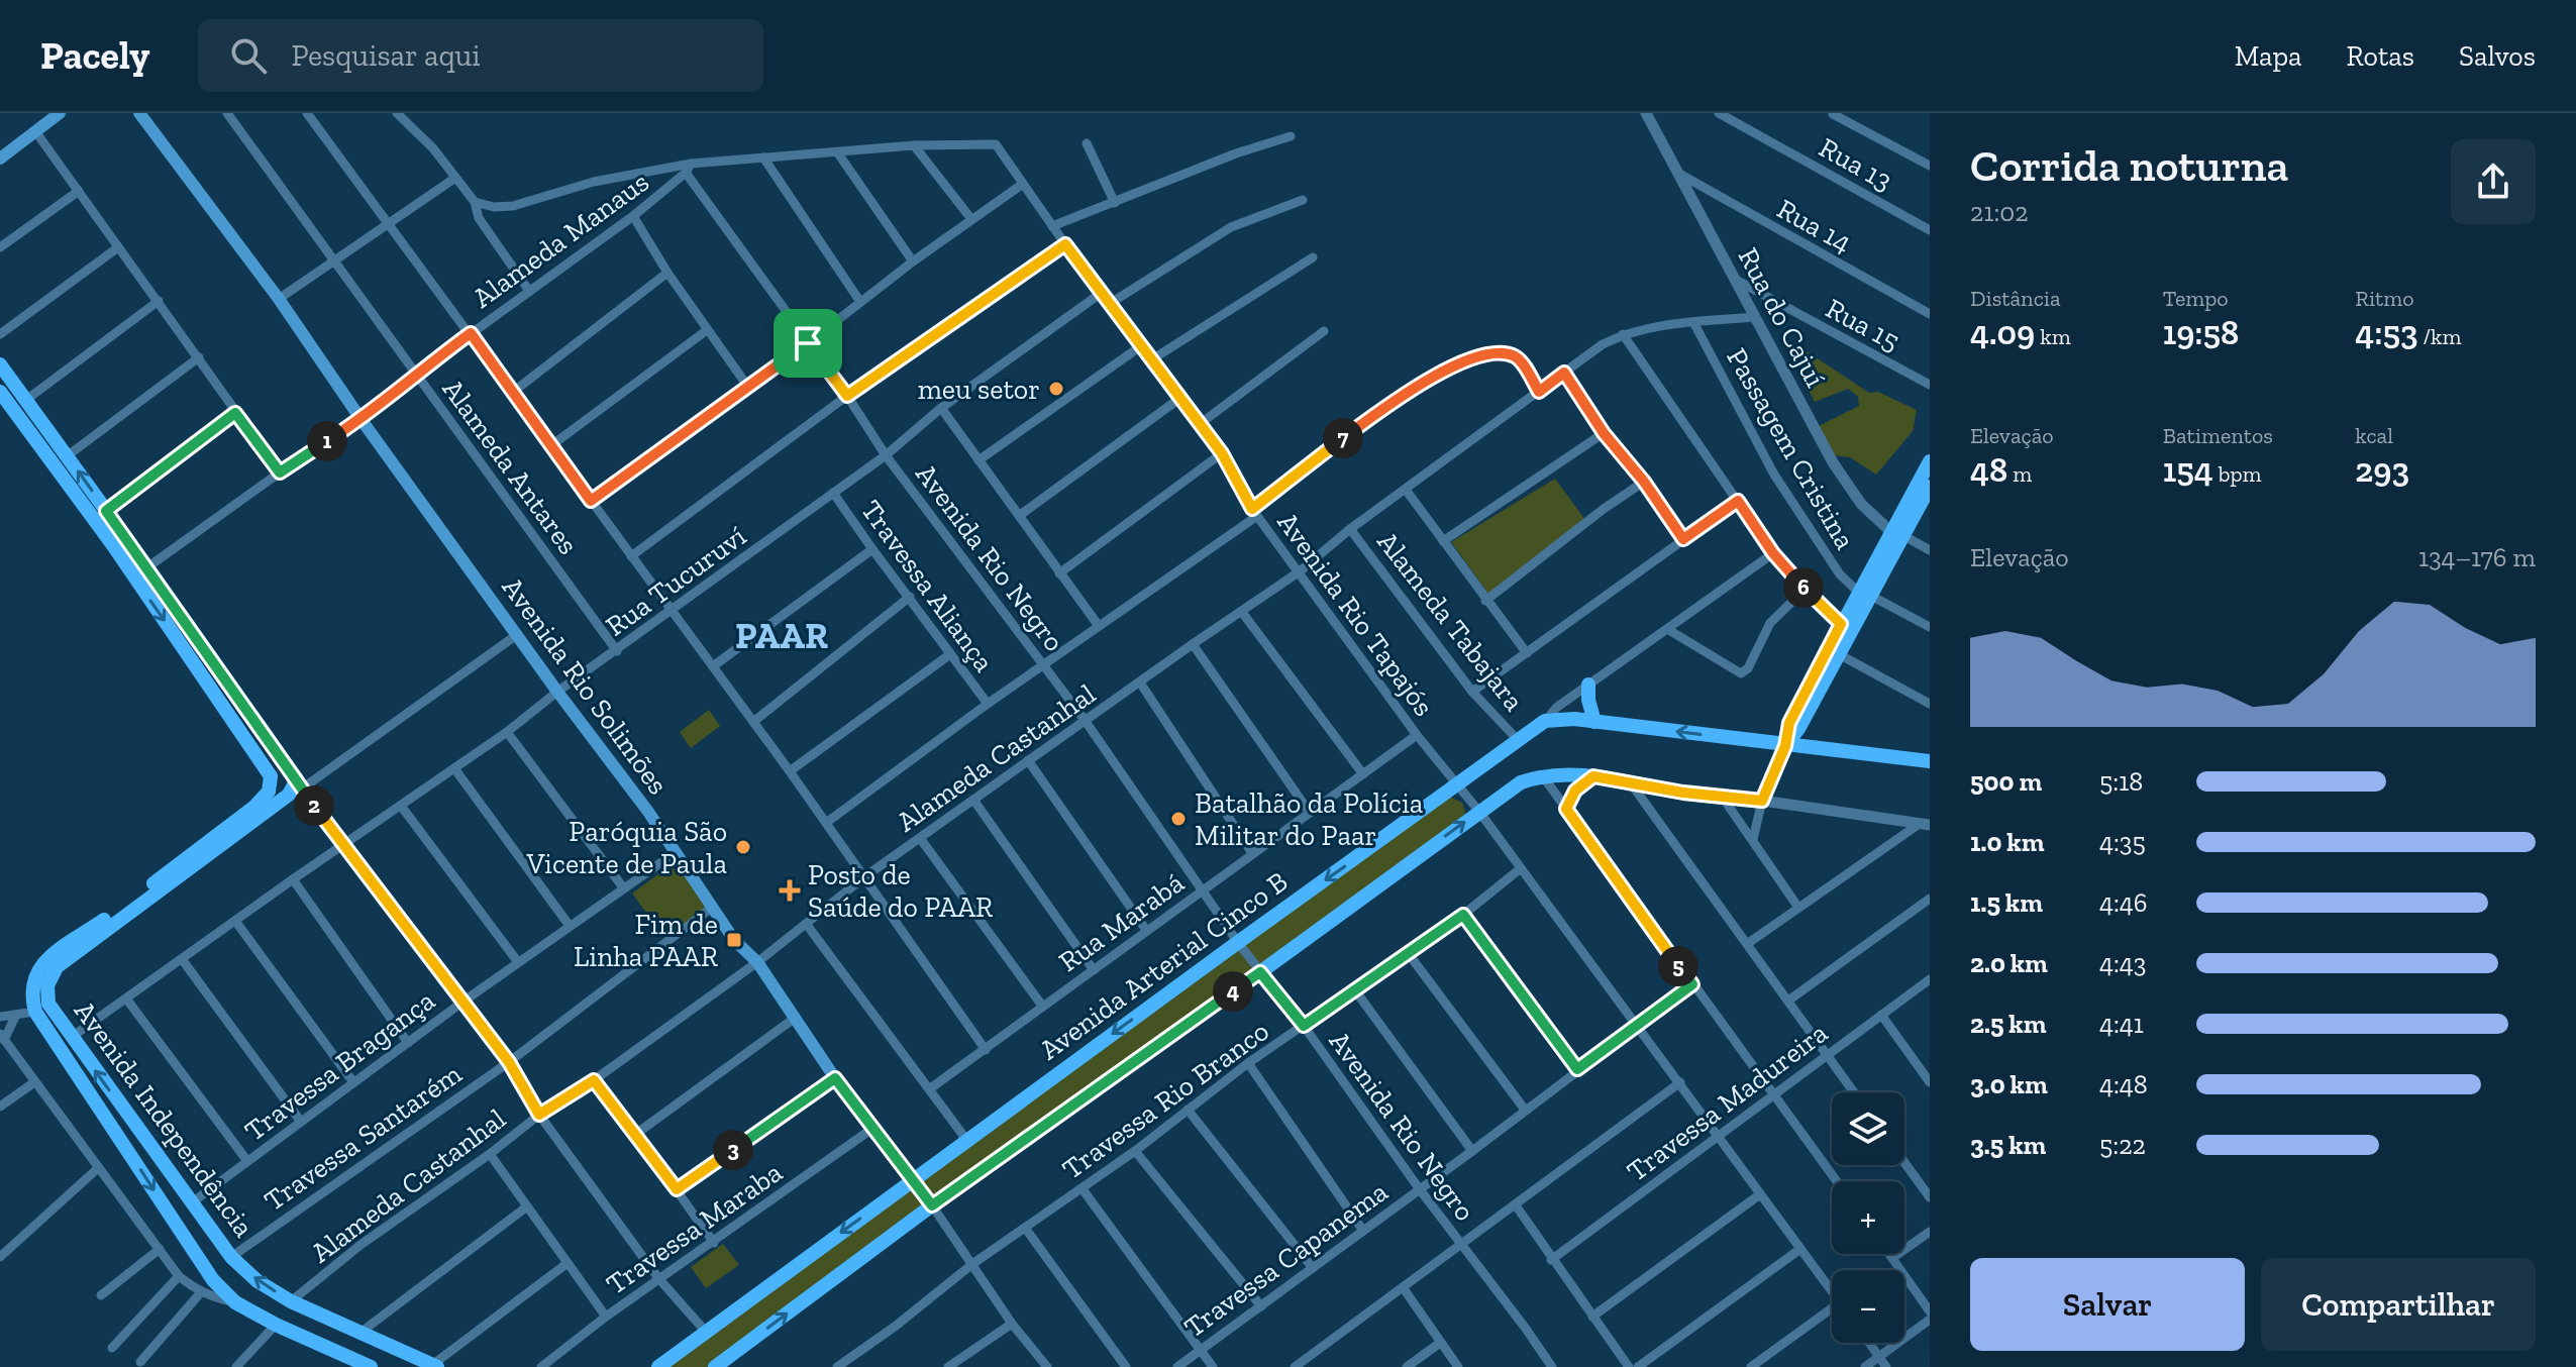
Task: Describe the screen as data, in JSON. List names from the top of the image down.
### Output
{
  "streets": {
    "main road": ["Avenida Rio Solimões", "Avenida Arterial Cinco B", "Avenida Independência"],
    "street": [
      "Rua 13",
      "Rua 14",
      "Alameda Manaus",
      "Rua do Cajuí",
      "Rua 15",
      "Passagem Cristina",
      "Alameda Antares",
      "Avenida Rio Negro",
      "Rua Tucuruví",
      "Travessa Aliança",
      "Avenida Rio Tapajós",
      "Alameda Tabajara",
      "Alameda Castanhal",
      "Rua Marabá",
      "Travessa Bragança",
      "Travessa Rio Branco",
      "Travessa Madureira",
      "Travessa Santarém",
      "Travessa Maraba",
      "Travessa Capanema"
    ]
  },
  "crossings": [
    ["Rua 14", "Rua do Cajuí"],
    ["Alameda Manaus", "Alameda Antares"],
    ["Alameda Manaus", "Avenida Rio Negro"],
    ["Alameda Manaus", "Avenida Rio Tapajós"],
    ["Alameda Manaus", "Avenida Rio Solimões"],
    ["Rua do Cajuí", "Rua 15"],
    ["Rua do Cajuí", "Alameda Castanhal"],
    ["Passagem Cristina", "Alameda Castanhal"],
    ["Alameda Antares", "Rua Tucuruví"],
    ["Avenida Rio Negro", "Rua Tucuruví"],
    ["Avenida Rio Negro", "Avenida Rio Tapajós"],
    ["Avenida Rio Negro", "Alameda Castanhal"],
    ["Avenida Rio Negro", "Rua Marabá"],
    ["Avenida Rio Negro", "Avenida Arterial Cinco B"],
    ["Avenida Rio Negro", "Travessa Rio Branco"],
    ["Avenida Rio Negro", "Travessa Capanema"],
    ["Rua Tucuruví", "Travessa Aliança"],
    ["Rua Tucuruví", "Avenida Rio Tapajós"],
    ["Rua Tucuruví", "Avenida Rio Solimões"],
    ["Rua Tucuruví", "Avenida Independência"],
    ["Avenida Rio Tapajós", "Alameda Castanhal"],
    ["Avenida Rio Tapajós", "Rua Marabá"],
    ["Avenida Rio Tapajós", "Avenida Arterial Cinco B"],
    ["Avenida Rio Tapajós", "Travessa Rio Branco"],
    ["Avenida Rio Tapajós", "Travessa Madureira"],
    ["Avenida Rio Tapajós", "Travessa Capanema"],
    ["Alameda Tabajara", "Alameda Castanhal"],
    ["Alameda Tabajara", "Avenida Arterial Cinco B"],
    ["Avenida Rio Solimões", "Alameda Castanhal"],
    ["Avenida Rio Solimões", "Avenida Arterial Cinco B"],
    ["Avenida Rio Solimões", "Travessa Bragança"],
    ["Avenida Rio Solimões", "Travessa Rio Branco"],
    ["Avenida Rio Solimões", "Travessa Santarém"],
    ["Avenida Rio Solimões", "Travessa Maraba"],
    ["Alameda Castanhal", "Avenida Independência"],
    ["Travessa Bragança", "Avenida Independência"],
    ["Avenida Independência", "Travessa Santarém"]
  ],
  "districts": ["PAAR"],
  "places": {
    "other": ["meu setor", "Batalhão da Polícia Militar do Paar", "Paróquia São Vicente de Paula"],
    "health": ["Posto de Saúde do PAAR"],
    "transit": ["Fim de Linha PAAR"]
  },
  "page": {
    "header": "Pacely",
    "search": "Pesquisar aqui",
    "nav": ["Mapa", "Rotas", "Salvos"],
    "heading": ["Corrida noturna", "21:02"],
    "stats": [
      ["Distância", "4.09 km"],
      ["Tempo", "19:58"],
      ["Ritmo", "4:53 /km"],
      ["Elevação", "48 m"],
      ["Batimentos", "154 bpm"],
      ["kcal", "293"]
    ],
    "pins": [
      "7",
      "1",
      "6",
      "2",
      "5",
      "4",
      "3"
    ],
    "chart": ["Elevação", "134–176 m"],
    "list": [
      {
        "name": "500 m",
        "note": "5:18"
      },
      {
        "name": "1.0 km",
        "note": "4:35"
      },
      {
        "name": "1.5 km",
        "note": "4:46"
      },
      {
        "name": "2.0 km",
        "note": "4:43"
      },
      {
        "name": "2.5 km",
        "note": "4:41"
      },
      {
        "name": "3.0 km",
        "note": "4:48"
      },
      {
        "name": "3.5 km",
        "note": "5:22"
      }
    ],
    "map_buttons": ["+", "−"],
    "buttons": ["Salvar", "Compartilhar"]
  }
}
